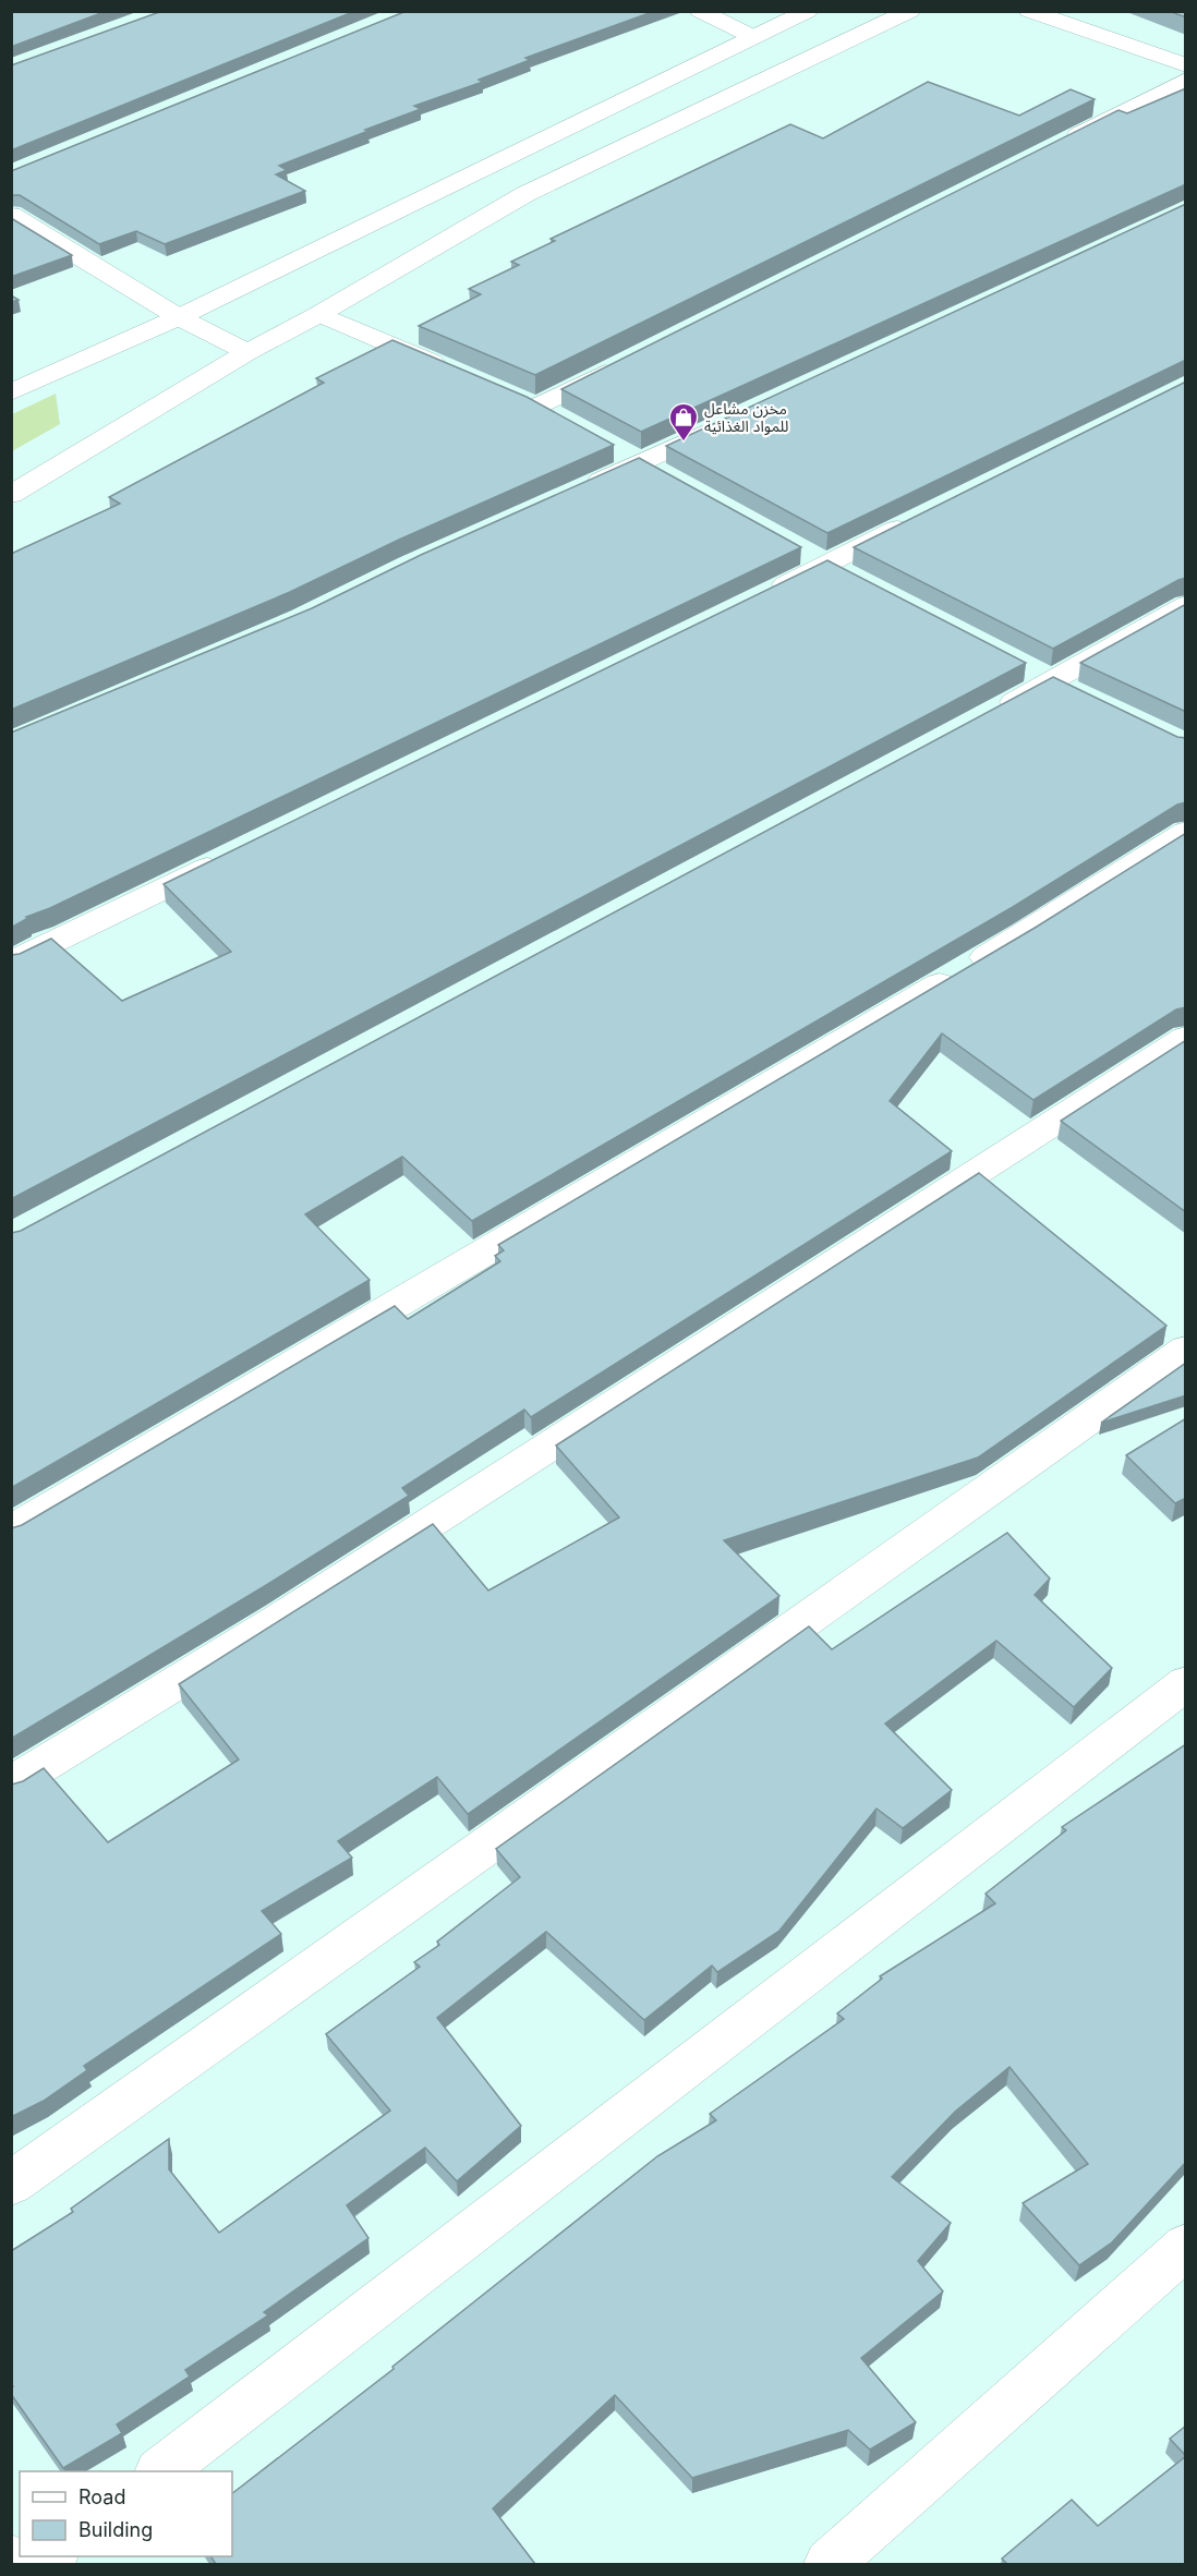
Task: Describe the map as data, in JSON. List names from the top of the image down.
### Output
{
  "places": {
    "shop": ["مخزن مشاعل للمواد الغذائية"]
  },
  "legend": ["Road", "Building"]
}
